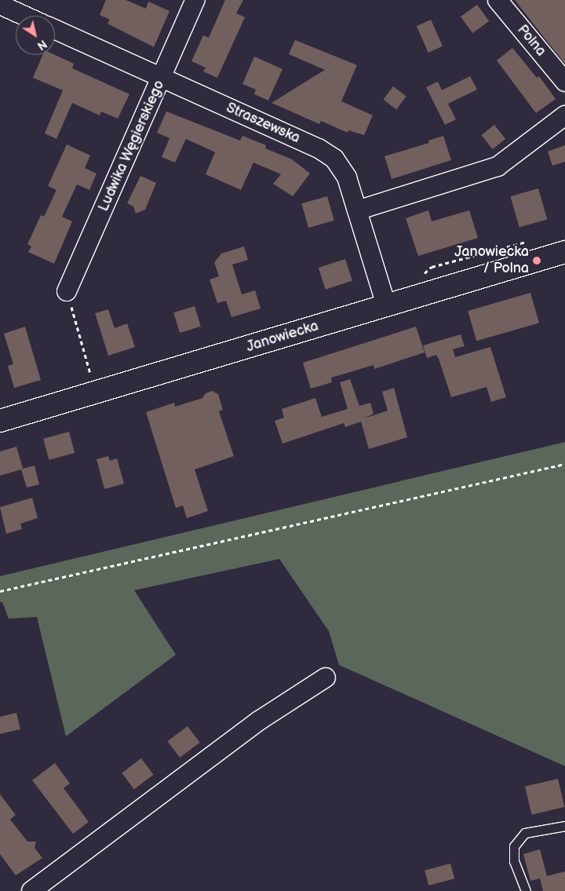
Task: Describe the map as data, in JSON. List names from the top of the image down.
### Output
{
  "streets": {
    "street": [
      "Polna",
      "Straszewska",
      "Ludwika Węgierskiego",
      "Janowiecka"
    ]
  },
  "crossings": [
    ["Straszewska", "Ludwika Węgierskiego"],
    ["Straszewska", "Janowiecka"]
  ],
  "places": ["Janowiecka / Polna"],
  "north": "bottom right"
}
